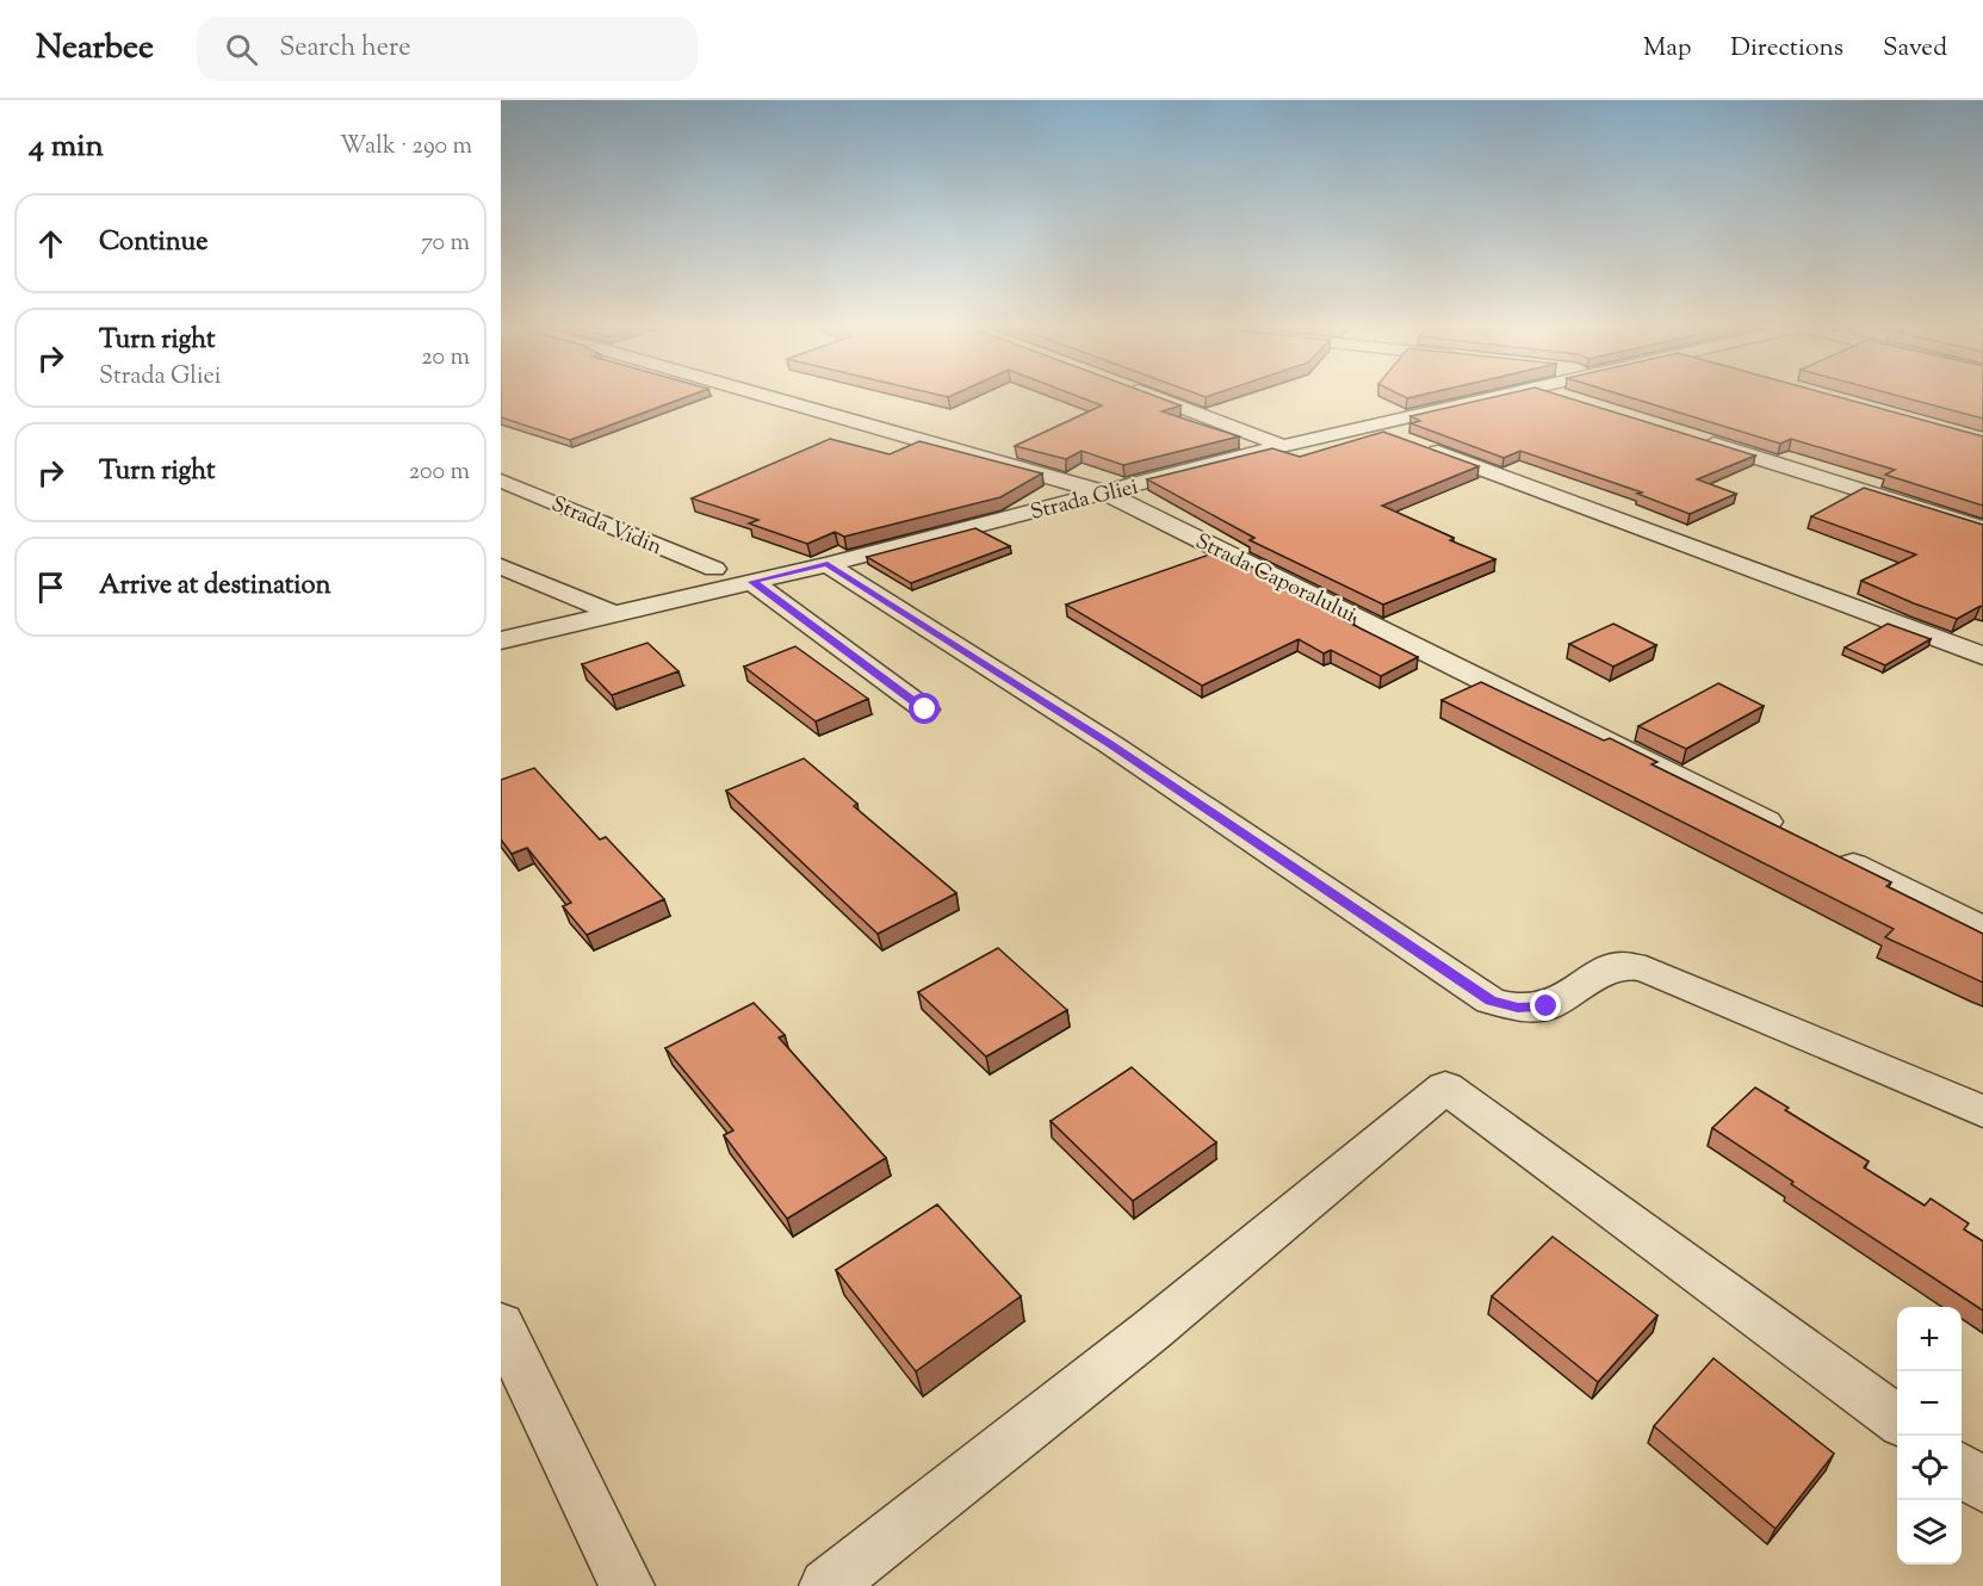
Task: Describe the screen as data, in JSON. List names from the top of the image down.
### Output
{
  "streets": {
    "street": ["Strada Gliei", "Strada Vidin", "Strada Caporalului"]
  },
  "crossings": [
    ["Strada Gliei", "Strada Caporalului"]
  ],
  "page": {
    "header": "Nearbee",
    "search": "Search here",
    "nav": ["Map", "Directions", "Saved"],
    "heading": ["4 min", "Walk · 290 m"],
    "list": [
      ["Continue", "70 m"],
      ["Turn right", "Strada Gliei", "20 m"],
      ["Turn right", "200 m"],
      "Arrive at destination"
    ],
    "map_buttons": ["+", "−"]
  }
}
